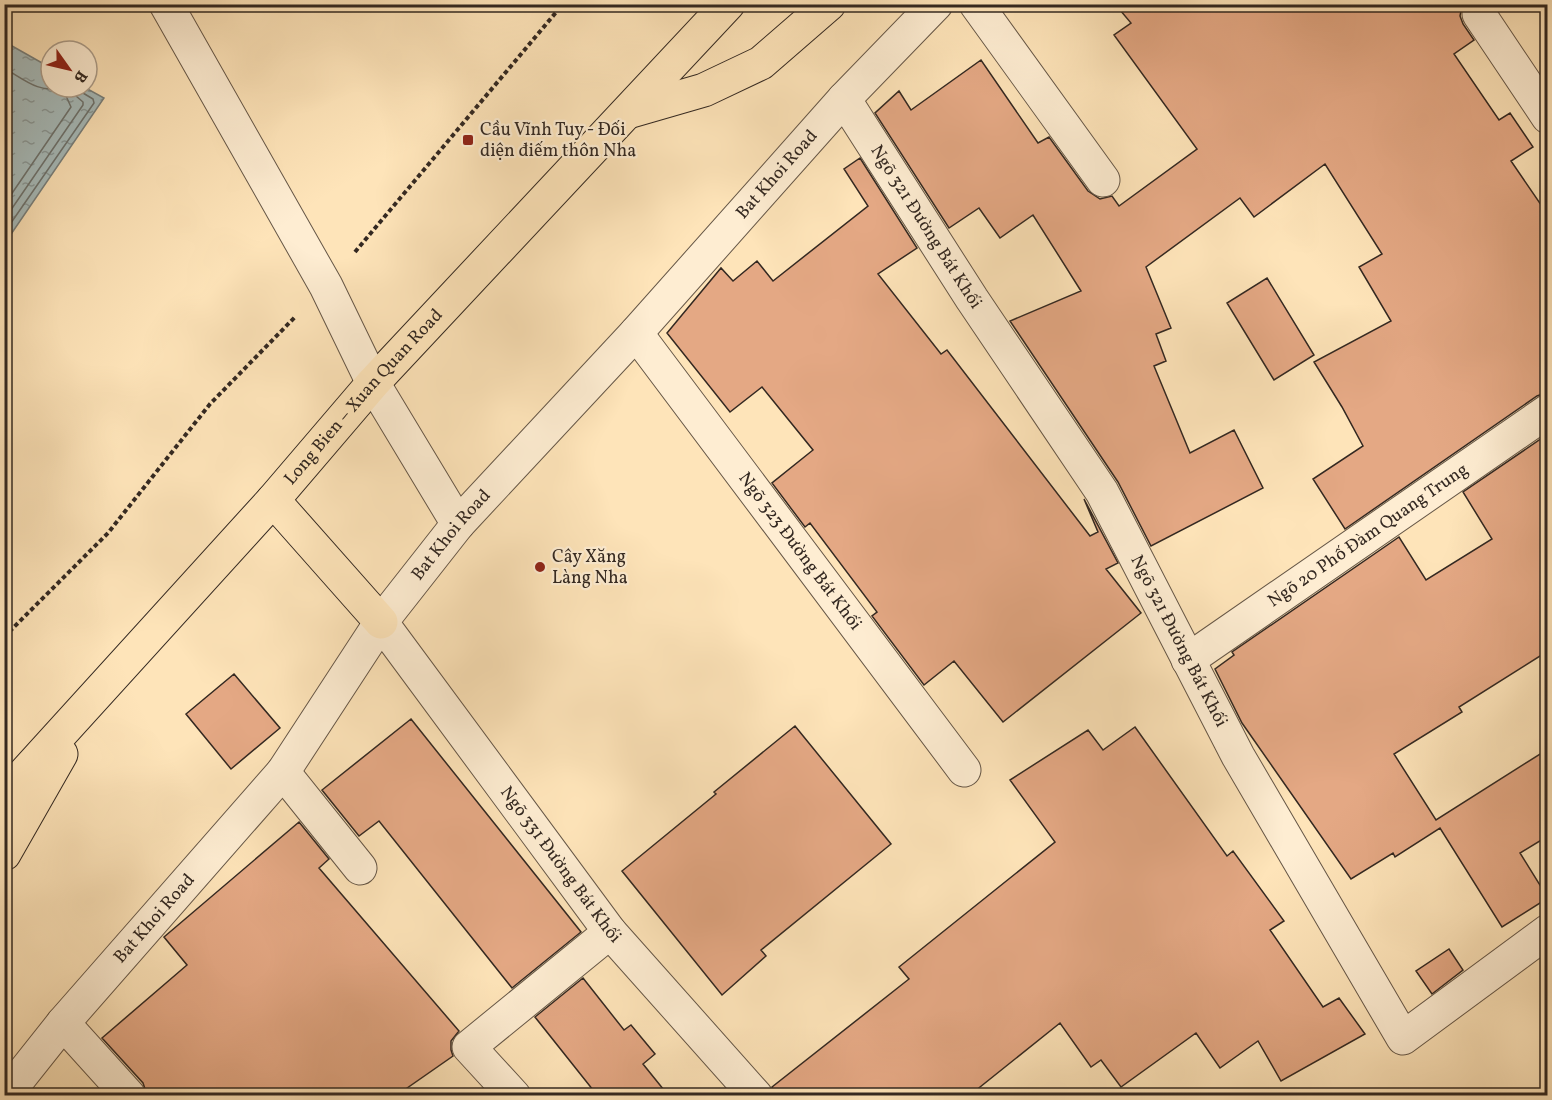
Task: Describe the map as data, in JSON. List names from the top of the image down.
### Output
{
  "streets": {
    "main road": ["Long Bien – Xuan Quan Road"],
    "street": [
      "Bat Khoi Road",
      "Ngõ 321 Đường Bát Khối",
      "Ngõ 20 Phố Đàm Quang Trung",
      "Ngõ 323 Đường Bát Khối",
      "Ngõ 331 Đường Bát Khối"
    ]
  },
  "crossings": [
    ["Bat Khoi Road", "Ngõ 321 Đường Bát Khối"],
    ["Bat Khoi Road", "Ngõ 323 Đường Bát Khối"],
    ["Bat Khoi Road", "Ngõ 331 Đường Bát Khối"],
    ["Ngõ 321 Đường Bát Khối", "Ngõ 20 Phố Đàm Quang Trung"]
  ],
  "places": {
    "transit": ["Cầu Vĩnh Tuy - Đối diện điếm thôn Nha"],
    "other": ["Cây Xăng Làng Nha"]
  },
  "north": "bottom right"
}
